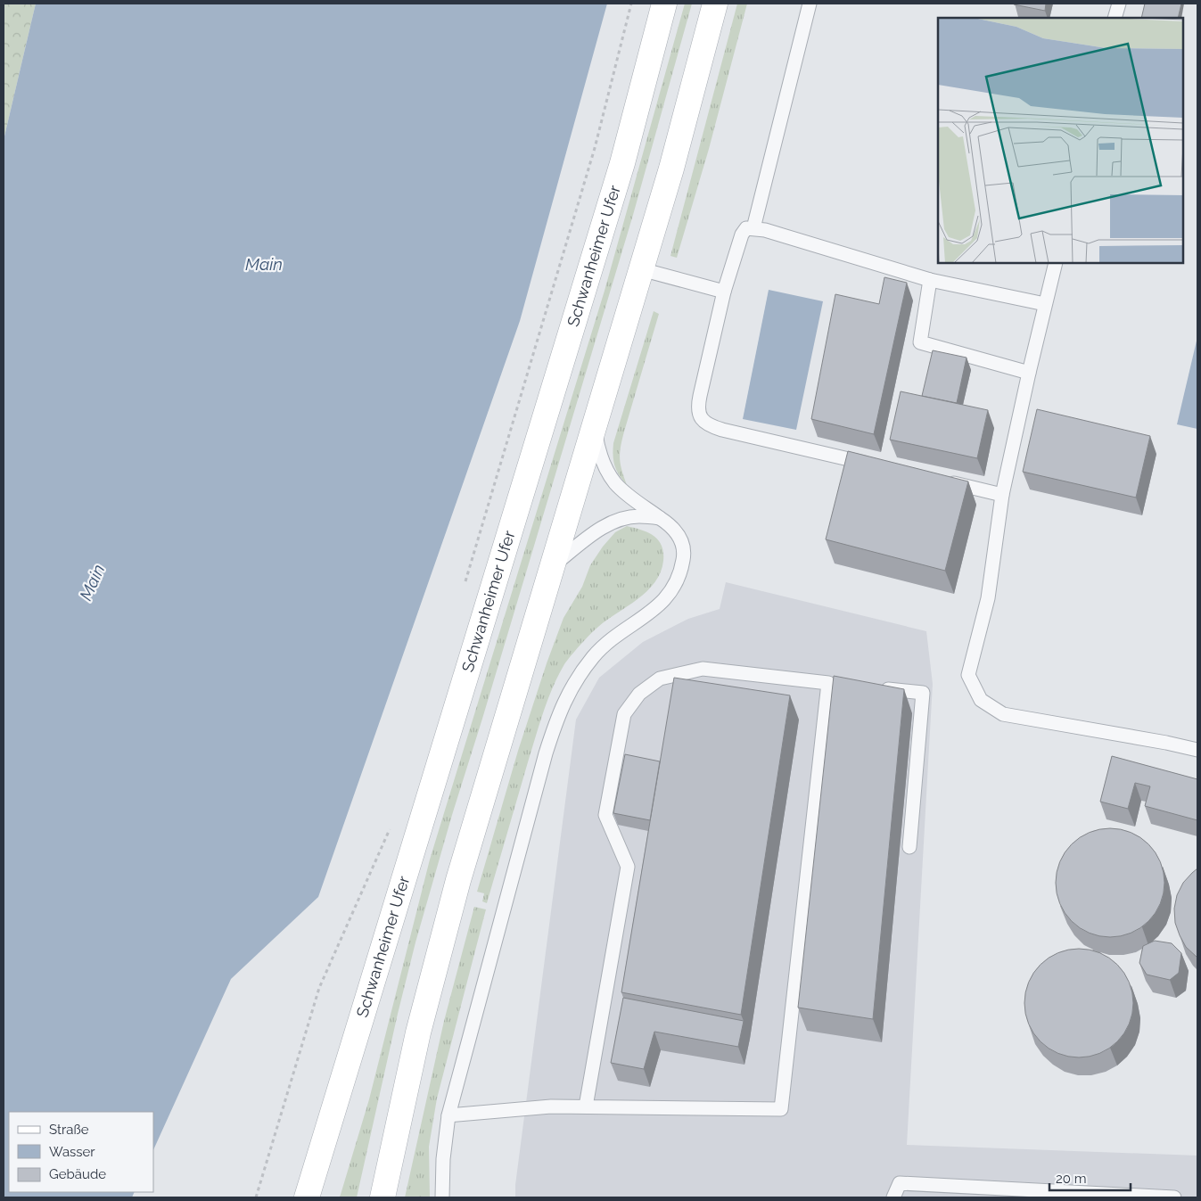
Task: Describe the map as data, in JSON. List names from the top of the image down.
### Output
{
  "streets": {
    "main road": ["Schwanheimer Ufer"]
  },
  "water": ["Main"],
  "legend": ["Straße", "Wasser", "Gebäude"],
  "scale_bar": "20 m"
}
